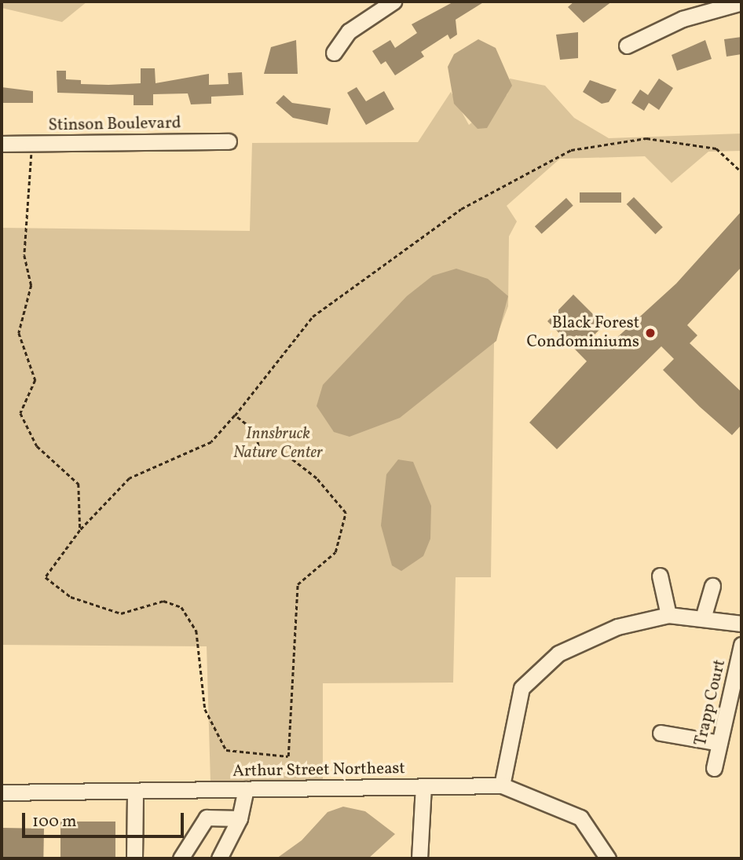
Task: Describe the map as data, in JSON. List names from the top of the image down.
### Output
{
  "streets": {
    "street": ["Stinson Boulevard", "Trapp Court", "Arthur Street Northeast"]
  },
  "parks": ["Innsbruck Nature Center"],
  "places": ["Black Forest Condominiums"],
  "scale_bar": "100 m"
}
